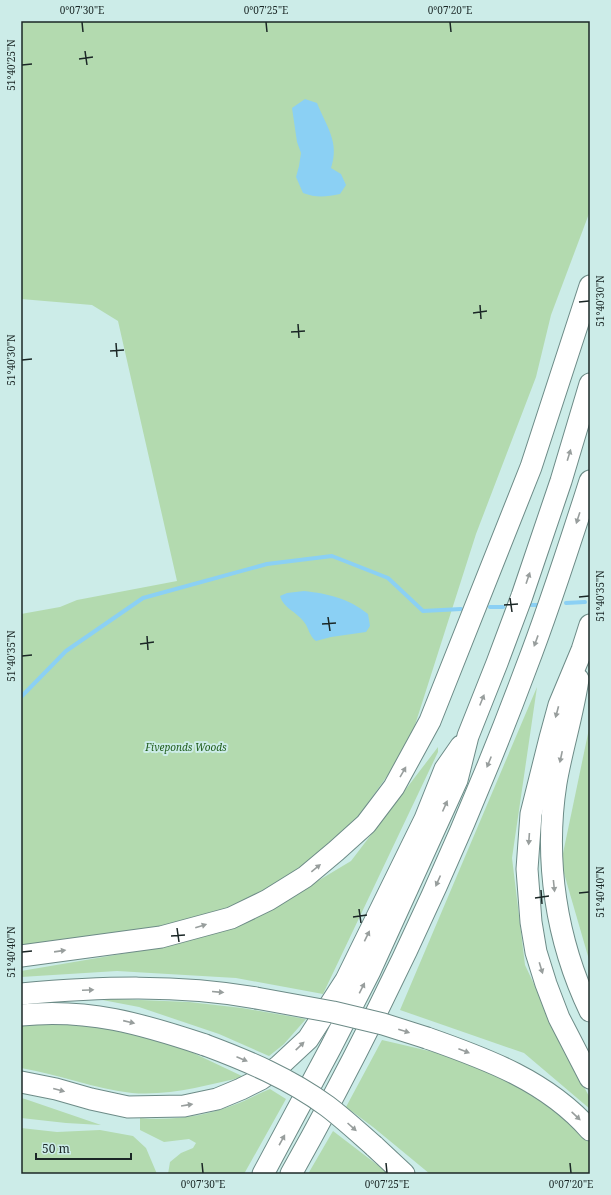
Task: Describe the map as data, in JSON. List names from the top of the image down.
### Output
{
  "parks": ["Fiveponds Woods"],
  "scale_bar": "50 m",
  "coordinates": [
    "0°07'30\"E",
    "0°07'25\"E",
    "0°07'20\"E",
    "51°40'25\"N",
    "51°40'30\"N",
    "51°40'35\"N",
    "51°40'40\"N"
  ]
}
